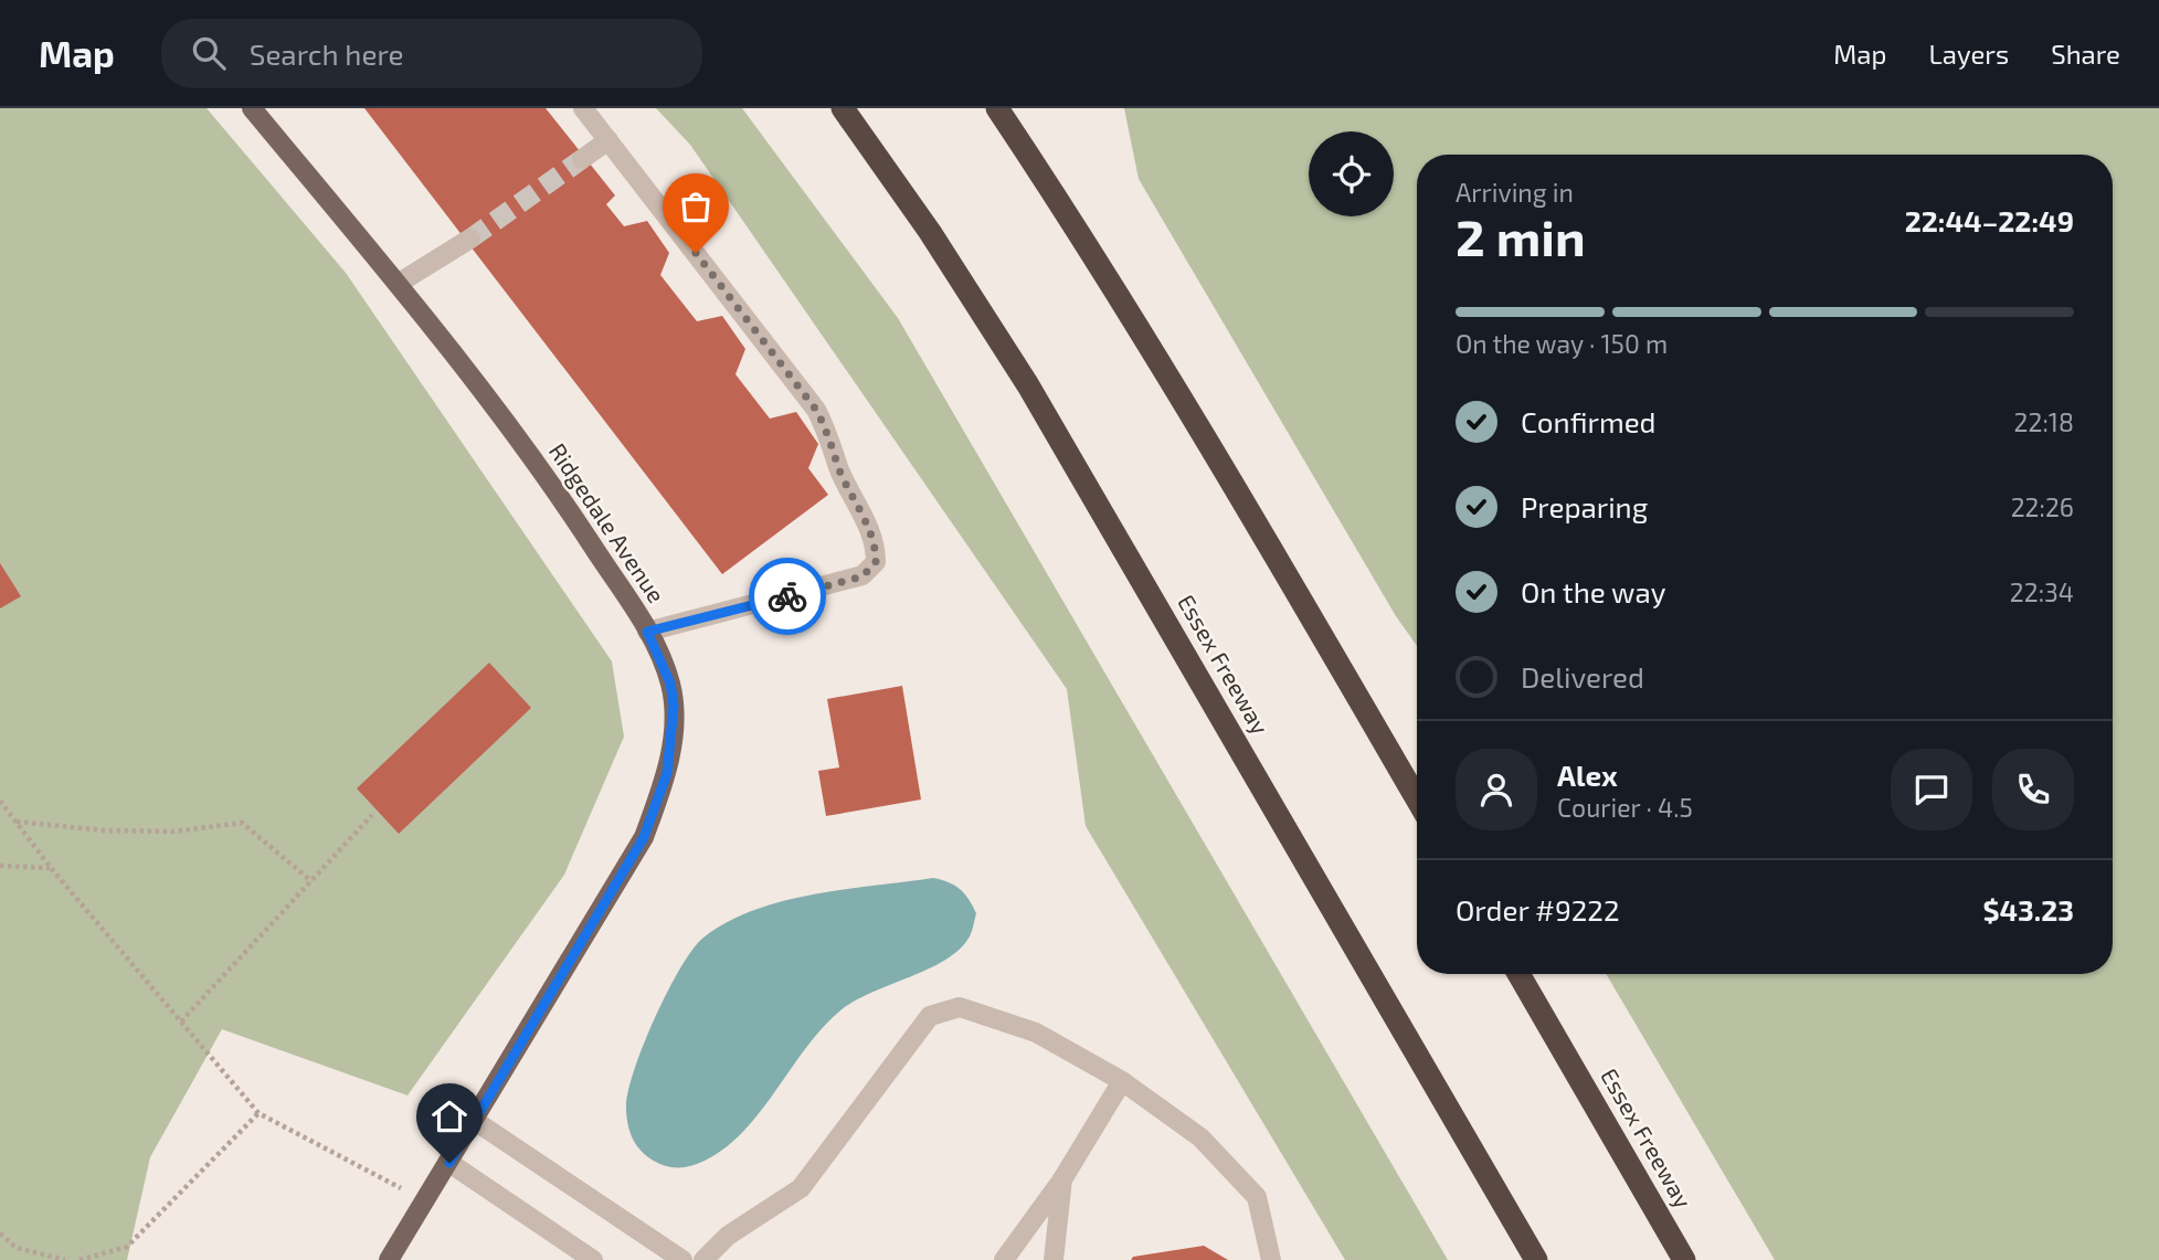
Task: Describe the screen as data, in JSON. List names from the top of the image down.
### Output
{
  "streets": {
    "highway": ["Essex Freeway"],
    "main road": ["Ridgedale Avenue"]
  },
  "page": {
    "header": "Map",
    "search": "Search here",
    "nav": ["Map", "Layers", "Share"],
    "heading": ["2 min", "Arriving in", "22:44–22:49"],
    "panel": [
      "Alex",
      "Courier · 4.5",
      "Order #9222",
      "$43.23"
    ],
    "bar": "On the way · 150 m",
    "list": [
      ["Confirmed", "22:18"],
      ["Preparing", "22:26"],
      ["On the way", "22:34"],
      "Delivered"
    ]
  }
}
